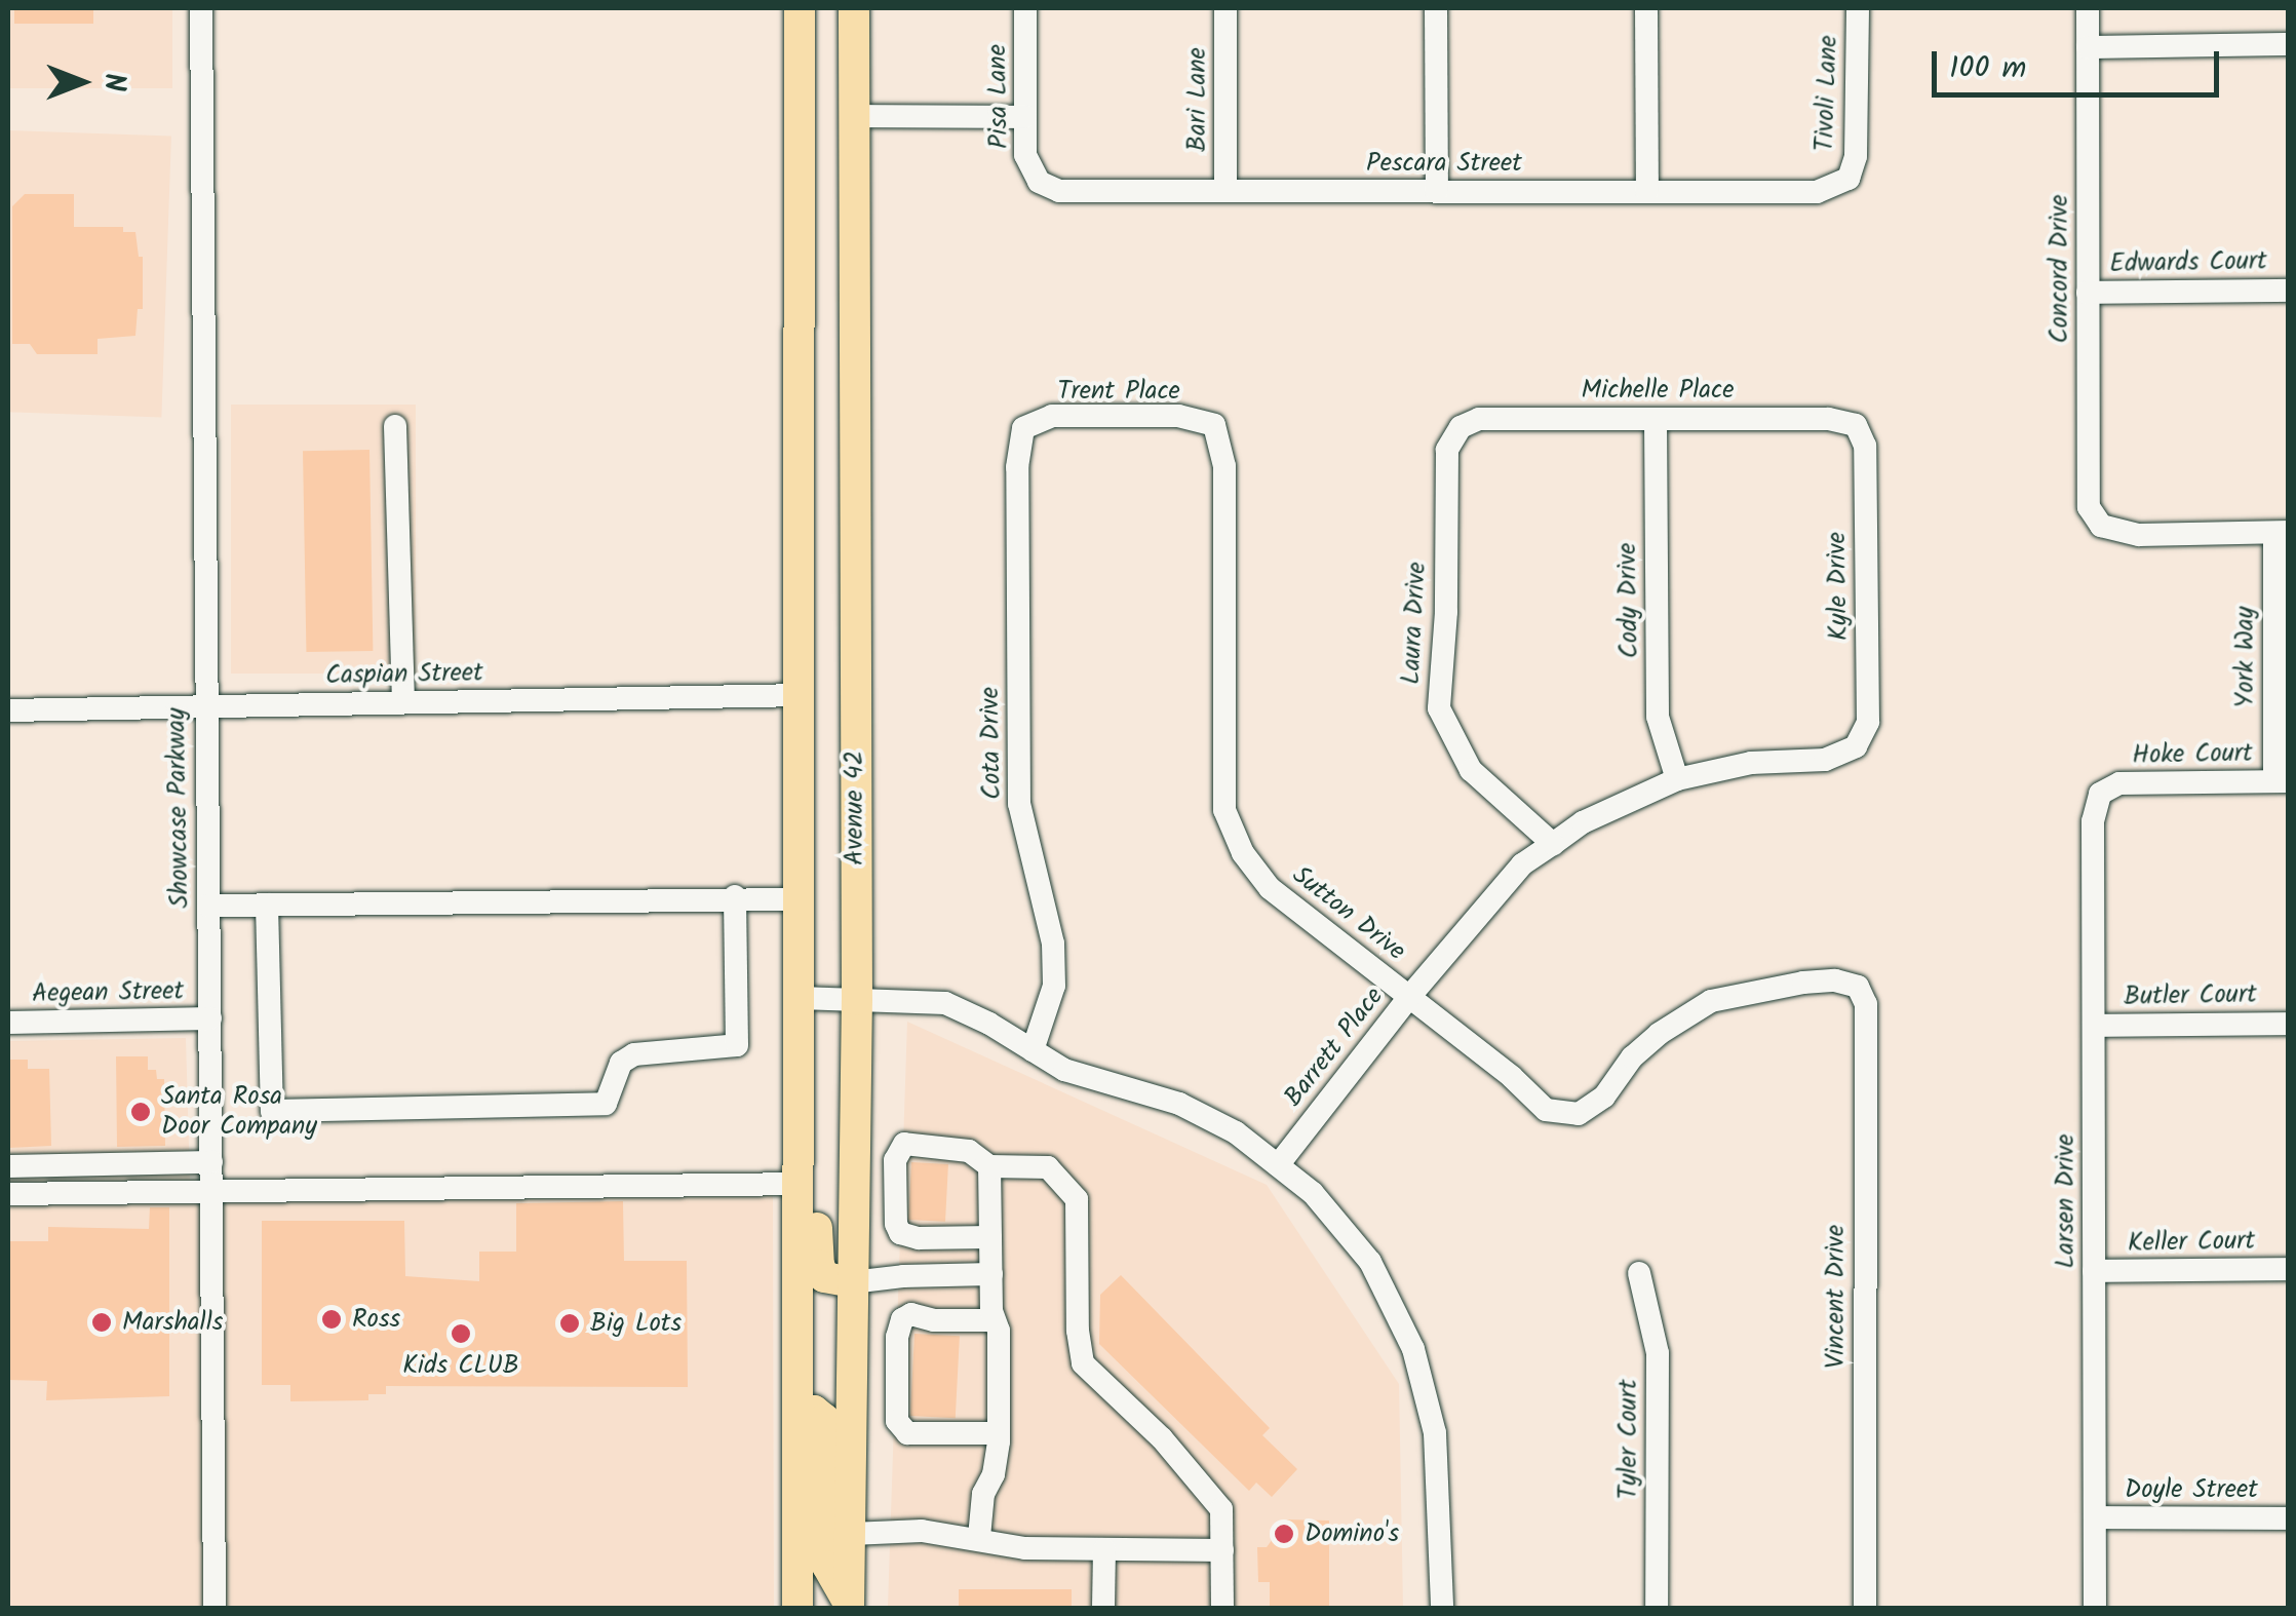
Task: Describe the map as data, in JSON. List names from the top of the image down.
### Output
{
  "streets": {
    "main road": ["Avenue 42"],
    "street": [
      "Tivoli Lane",
      "Pisa Lane",
      "Bari Lane",
      "Pescara Street",
      "Edwards Court",
      "Concord Drive",
      "Michelle Place",
      "Trent Place",
      "Kyle Drive",
      "Cody Drive",
      "Laura Drive",
      "York Way",
      "Caspian Street",
      "Cota Drive",
      "Hoke Court",
      "Showcase Parkway",
      "Sutton Drive",
      "Aegean Street",
      "Butler Court",
      "Barrett Place",
      "Larsen Drive",
      "Keller Court",
      "Vincent Drive",
      "Tyler Court",
      "Doyle Street"
    ]
  },
  "crossings": [
    ["Tivoli Lane", "Pescara Street"],
    ["Pisa Lane", "Pescara Street"],
    ["Bari Lane", "Pescara Street"],
    ["Edwards Court", "Concord Drive"],
    ["Concord Drive", "York Way"],
    ["Michelle Place", "Kyle Drive"],
    ["Michelle Place", "Cody Drive"],
    ["Michelle Place", "Laura Drive"],
    ["Trent Place", "Cota Drive"],
    ["Trent Place", "Sutton Drive"],
    ["Kyle Drive", "Barrett Place"],
    ["Cody Drive", "Barrett Place"],
    ["Laura Drive", "Barrett Place"],
    ["York Way", "Hoke Court"],
    ["Caspian Street", "Showcase Parkway"],
    ["Hoke Court", "Larsen Drive"],
    ["Showcase Parkway", "Aegean Street"],
    ["Sutton Drive", "Barrett Place"],
    ["Sutton Drive", "Vincent Drive"],
    ["Butler Court", "Larsen Drive"],
    ["Larsen Drive", "Keller Court"],
    ["Larsen Drive", "Doyle Street"]
  ],
  "places": [
    "Santa Rosa Door Company",
    "Ross",
    "Marshalls",
    "Big Lots",
    "Kids CLUB",
    "Domino's"
  ],
  "scale_bar": "100 m",
  "north": "right"
}
